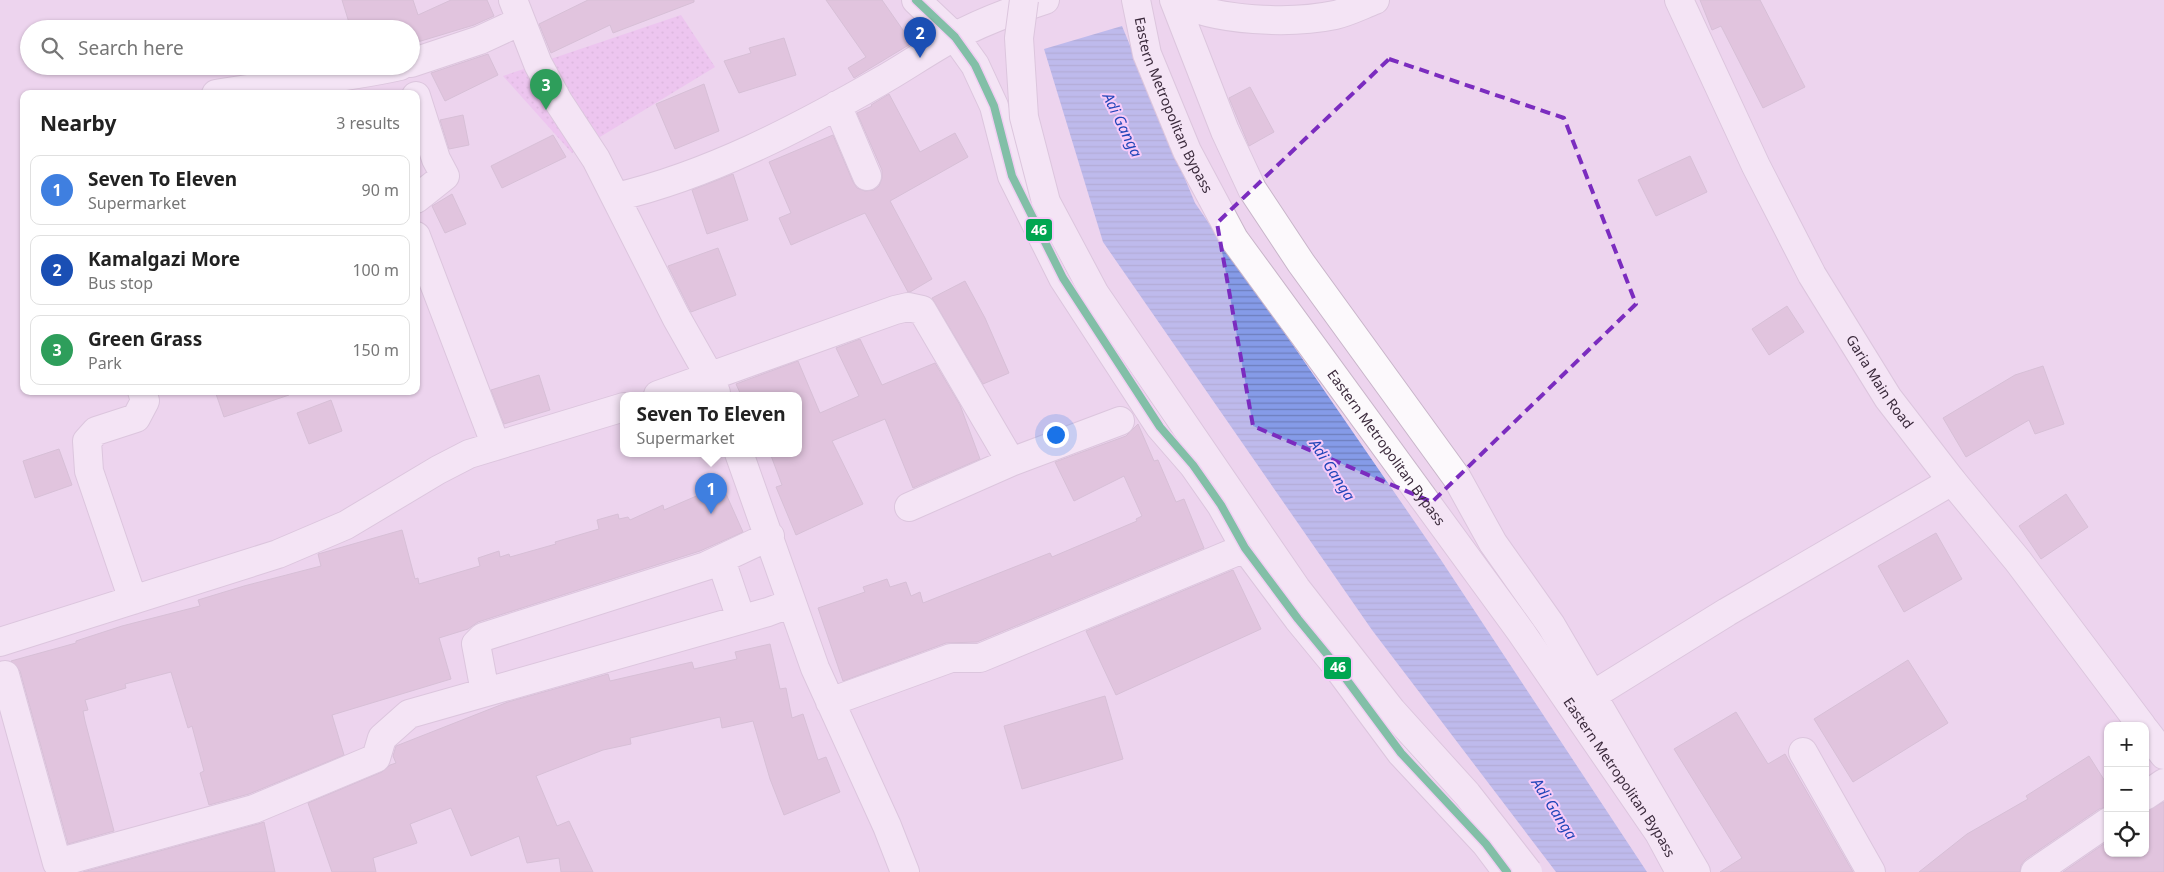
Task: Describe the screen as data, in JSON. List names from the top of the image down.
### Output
{
  "streets": {
    "street": ["Eastern Metropolitan Bypass", "Garia Main Road"]
  },
  "water": ["Adi Ganga"],
  "lines": ["transit line 46"],
  "page": {
    "pins": ["2", "3", "1"],
    "search": "Search here",
    "heading": ["Nearby", "3 results"],
    "list": [
      {
        "mark": "1",
        "name": "Seven To Eleven",
        "note": "Supermarket",
        "value": "90 m"
      },
      {
        "mark": "2",
        "name": "Kamalgazi More",
        "note": "Bus stop",
        "value": "100 m"
      },
      {
        "mark": "3",
        "name": "Green Grass",
        "note": "Park",
        "value": "150 m"
      }
    ],
    "popup": ["Seven To Eleven", "Supermarket"],
    "map_buttons": ["+", "−"]
  }
}
